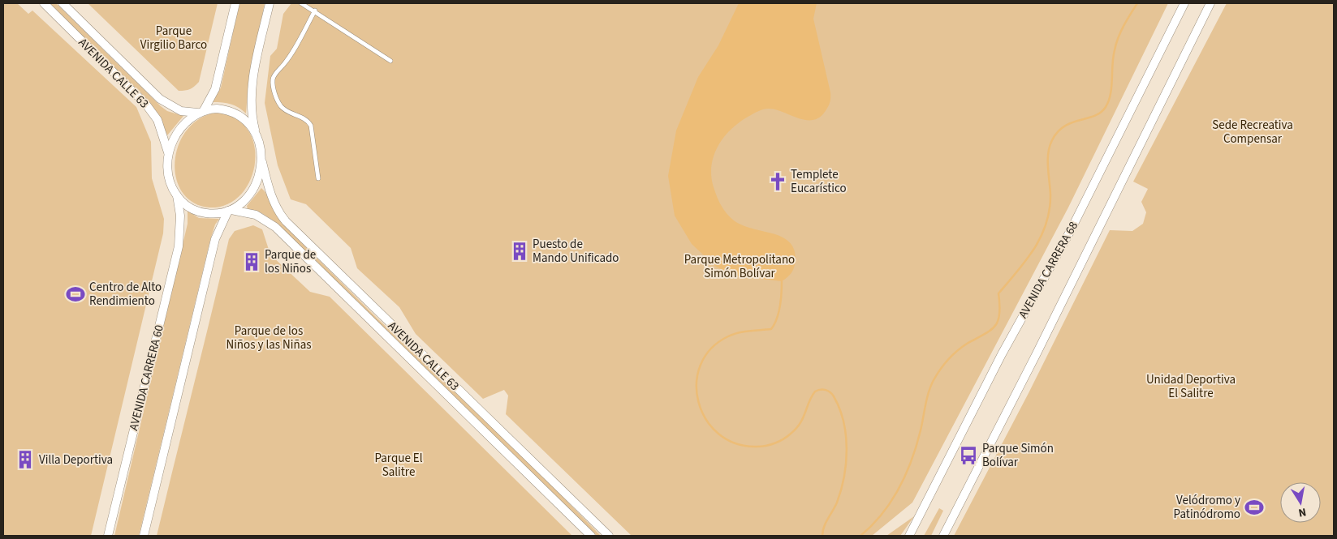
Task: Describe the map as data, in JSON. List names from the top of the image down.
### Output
{
  "streets": {
    "main road": ["AVENIDA CALLE 63", "AVENIDA CARRERA 68", "AVENIDA CARRERA 60"]
  },
  "crossings": [
    ["AVENIDA CALLE 63", "AVENIDA CARRERA 60"]
  ],
  "parks": [
    "Parque Virgilio Barco",
    "Sede Recreativa Compensar",
    "Parque Metropolitano Simón Bolívar",
    "Parque de los Niños y las Niñas",
    "Unidad Deportiva El Salitre",
    "Parque El Salitre"
  ],
  "places": {
    "church": ["Templete Eucarístico"],
    "building": ["Puesto de Mando Unificado", "Parque de los Niños", "Villa Deportiva"],
    "sports": ["Centro de Alto Rendimiento", "Velódromo y Patinódromo"],
    "bus stop": ["Parque Simón Bolívar"]
  },
  "north": "bottom"
}
